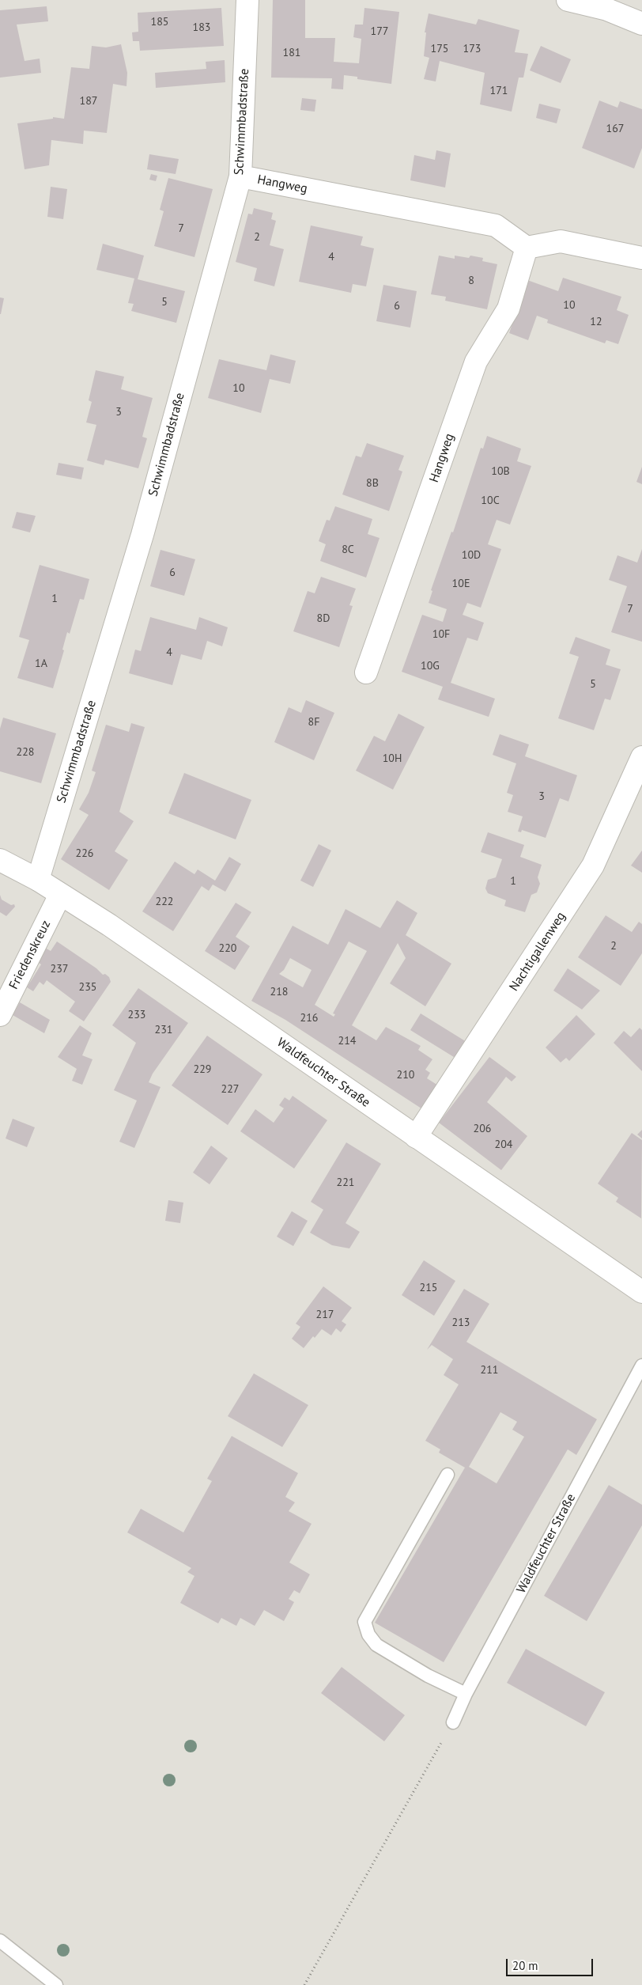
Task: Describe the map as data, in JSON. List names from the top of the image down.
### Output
{
  "streets": {
    "street": [
      "Schwimmbadstraße",
      "Hangweg",
      "Nachtigallenweg",
      "Friedenskreuz",
      "Waldfeuchter Straße"
    ]
  },
  "crossings": [
    ["Schwimmbadstraße", "Hangweg"],
    ["Schwimmbadstraße", "Waldfeuchter Straße"],
    ["Nachtigallenweg", "Waldfeuchter Straße"],
    ["Friedenskreuz", "Waldfeuchter Straße"]
  ],
  "house_numbers": [
    "185",
    "183",
    "177",
    "175",
    "173",
    "181",
    "171",
    "187",
    "167",
    "7",
    "2",
    "4",
    "8",
    "5",
    "10",
    "6",
    "12",
    "10",
    "3",
    "10B",
    "8B",
    "10C",
    "8C",
    "10D",
    "6",
    "10E",
    "1",
    "7",
    "8D",
    "10F",
    "4",
    "1A",
    "10G",
    "5",
    "8F",
    "228",
    "10H",
    "3",
    "226",
    "1",
    "222",
    "2",
    "220",
    "237",
    "235",
    "218",
    "233",
    "216",
    "231",
    "214",
    "229",
    "210",
    "227",
    "206",
    "204",
    "221",
    "215",
    "217",
    "213",
    "211"
  ],
  "scale_bar": "20 m"
}
